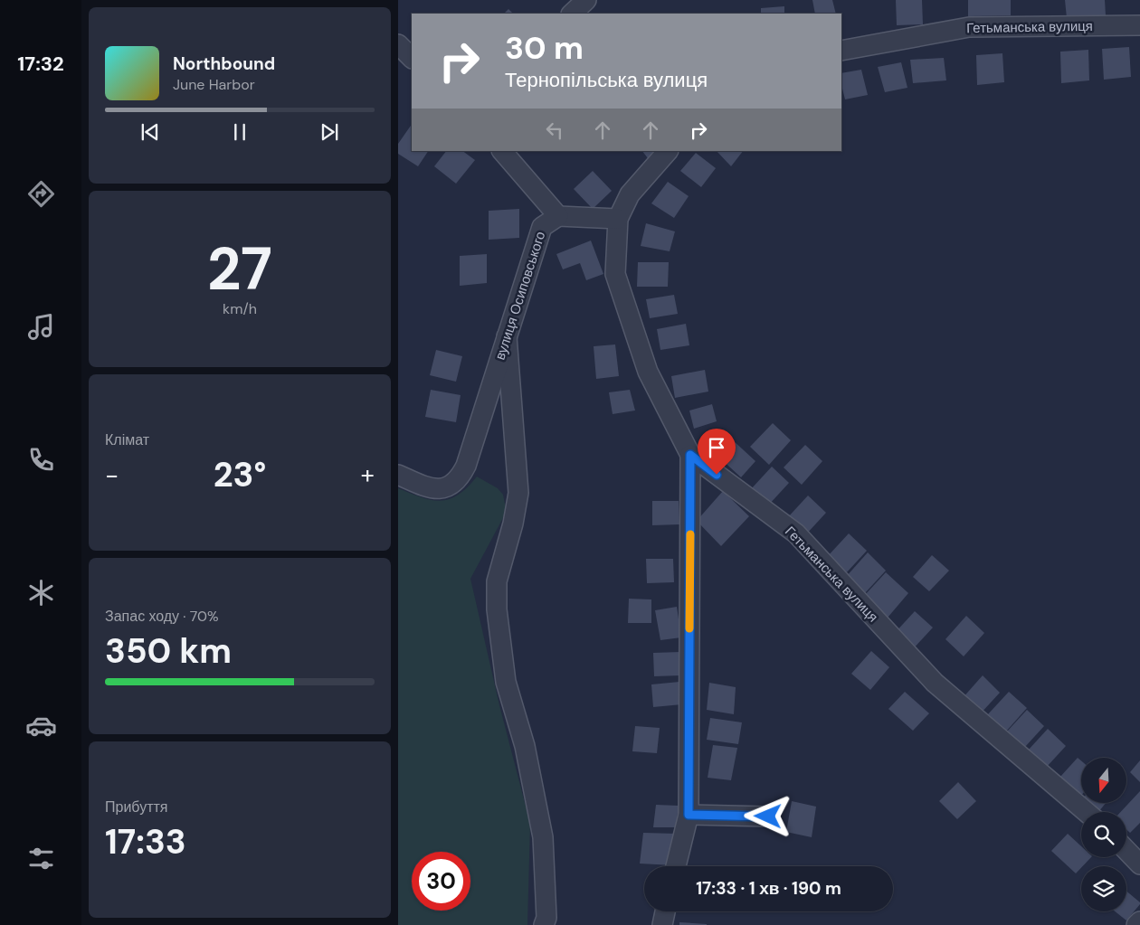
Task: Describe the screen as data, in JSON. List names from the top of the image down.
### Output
{
  "streets": {
    "street": ["Гетьманська вулиця", "вулиця Осиповського"]
  },
  "north": "bottom",
  "page": {
    "tabs": "17:32",
    "turn": ["30 m", "Тернопільська вулиця"],
    "song": ["Northbound", "June Harbor"],
    "tile": [
      ["27", "km/h"],
      "Клімат",
      ["Запас ходу · 70%", "350 km"],
      ["Прибуття", "17:33"]
    ],
    "heat": ["−", "23°", "+"],
    "limit": "30",
    "trip": "17:33 · 1 хв · 190 m"
  }
}
